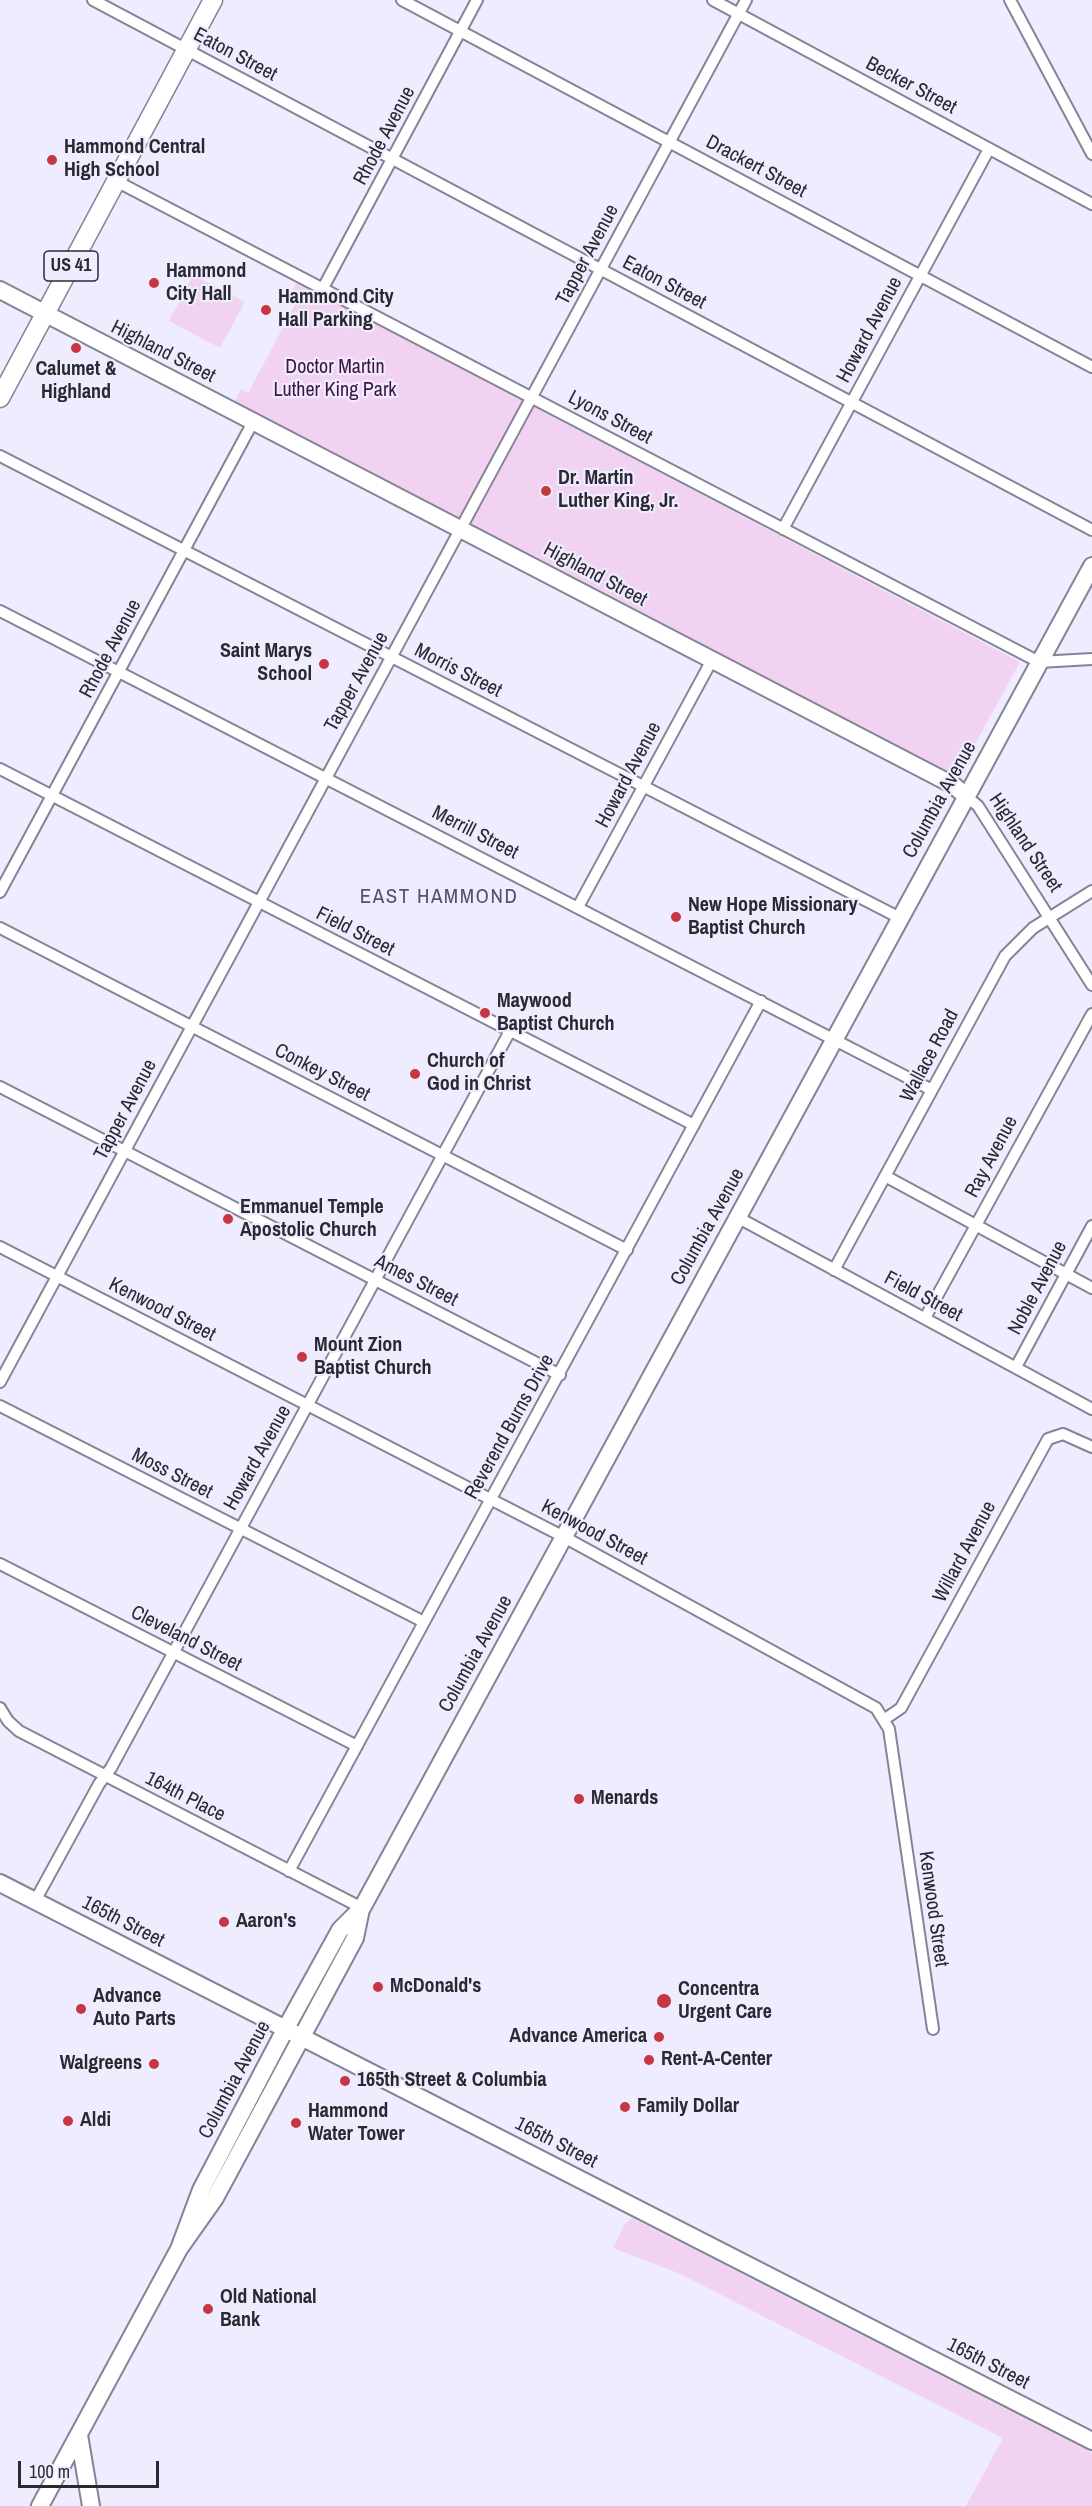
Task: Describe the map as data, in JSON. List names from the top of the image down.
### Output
{
  "streets": {
    "main road": ["US 41"],
    "street": [
      "Eaton Street",
      "Becker Street",
      "Rhode Avenue",
      "Drackert Street",
      "Tapper Avenue",
      "Howard Avenue",
      "Highland Street",
      "Lyons Street",
      "Morris Street",
      "Columbia Avenue",
      "Merrill Street",
      "Field Street",
      "Wallace Road",
      "Conkey Street",
      "Ray Avenue",
      "Ames Street",
      "Noble Avenue",
      "Kenwood Street",
      "Reverend Burns Drive",
      "Moss Street",
      "Willard Avenue",
      "Cleveland Street",
      "164th Place",
      "165th Street"
    ]
  },
  "crossings": [
    ["Eaton Street", "Rhode Avenue"],
    ["Eaton Street", "Tapper Avenue"],
    ["Eaton Street", "US 41"],
    ["Eaton Street", "Howard Avenue"],
    ["Becker Street", "Tapper Avenue"],
    ["Becker Street", "Howard Avenue"],
    ["Rhode Avenue", "Drackert Street"],
    ["Rhode Avenue", "Highland Street"],
    ["Rhode Avenue", "Lyons Street"],
    ["Rhode Avenue", "Morris Street"],
    ["Rhode Avenue", "Merrill Street"],
    ["Rhode Avenue", "Field Street"],
    ["Drackert Street", "Tapper Avenue"],
    ["Drackert Street", "Howard Avenue"],
    ["Tapper Avenue", "Highland Street"],
    ["Tapper Avenue", "Lyons Street"],
    ["Tapper Avenue", "Morris Street"],
    ["Tapper Avenue", "Merrill Street"],
    ["Tapper Avenue", "Field Street"],
    ["Tapper Avenue", "Conkey Street"],
    ["Tapper Avenue", "Ames Street"],
    ["Tapper Avenue", "Kenwood Street"],
    ["US 41", "Highland Street"],
    ["US 41", "Lyons Street"],
    ["Howard Avenue", "Highland Street"],
    ["Howard Avenue", "Lyons Street"],
    ["Howard Avenue", "Morris Street"],
    ["Howard Avenue", "Merrill Street"],
    ["Howard Avenue", "Field Street"],
    ["Howard Avenue", "Conkey Street"],
    ["Howard Avenue", "Ames Street"],
    ["Howard Avenue", "Kenwood Street"],
    ["Howard Avenue", "Moss Street"],
    ["Howard Avenue", "Cleveland Street"],
    ["Howard Avenue", "164th Place"],
    ["Howard Avenue", "165th Street"],
    ["Highland Street", "Columbia Avenue"],
    ["Highland Street", "Wallace Road"],
    ["Lyons Street", "Columbia Avenue"],
    ["Morris Street", "Columbia Avenue"],
    ["Columbia Avenue", "Merrill Street"],
    ["Columbia Avenue", "Field Street"],
    ["Columbia Avenue", "Kenwood Street"],
    ["Columbia Avenue", "164th Place"],
    ["Columbia Avenue", "165th Street"],
    ["Merrill Street", "Wallace Road"],
    ["Merrill Street", "Reverend Burns Drive"],
    ["Field Street", "Wallace Road"],
    ["Field Street", "Ray Avenue"],
    ["Field Street", "Noble Avenue"],
    ["Field Street", "Reverend Burns Drive"],
    ["Conkey Street", "Reverend Burns Drive"],
    ["Ames Street", "Reverend Burns Drive"],
    ["Kenwood Street", "Reverend Burns Drive"],
    ["Kenwood Street", "Willard Avenue"],
    ["Reverend Burns Drive", "Moss Street"],
    ["Reverend Burns Drive", "Cleveland Street"],
    ["Reverend Burns Drive", "164th Place"]
  ],
  "districts": ["EAST HAMMOND"],
  "parks": ["Doctor Martin Luther King Park"],
  "places": [
    "Hammond Central High School",
    "Hammond City Hall",
    "Hammond City Hall Parking",
    "Calumet & Highland",
    "Dr. Martin Luther King, Jr.",
    "Saint Marys School",
    "New Hope Missionary Baptist Church",
    "Maywood Baptist Church",
    "Church of God in Christ",
    "Emmanuel Temple Apostolic Church",
    "Mount Zion Baptist Church",
    "Menards",
    "Aaron's",
    "McDonald's",
    "Concentra Urgent Care",
    "Advance Auto Parts",
    "Advance America",
    "Rent-A-Center",
    "Walgreens",
    "165th Street & Columbia",
    "Family Dollar",
    "Aldi",
    "Hammond Water Tower",
    "Old National Bank"
  ],
  "scale_bar": "100 m"
}
